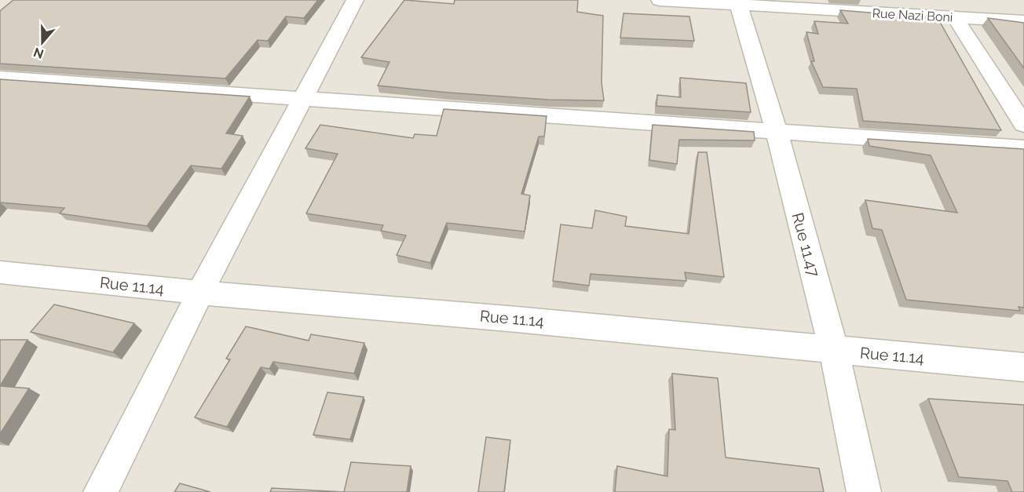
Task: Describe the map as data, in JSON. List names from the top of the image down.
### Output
{
  "streets": {
    "street": ["Rue Nazi Boni", "Rue 11.47", "Rue 11.14"]
  },
  "crossings": [
    ["Rue Nazi Boni", "Rue 11.47"],
    ["Rue 11.47", "Rue 11.14"]
  ],
  "north": "bottom"
}
